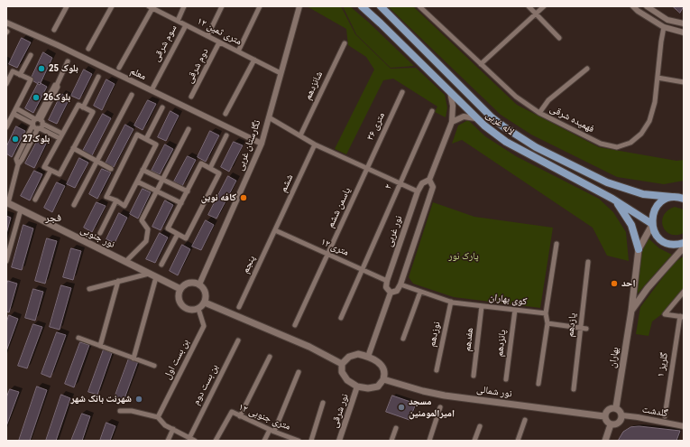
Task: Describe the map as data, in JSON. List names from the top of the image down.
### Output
{
  "streets": {
    "main road": [
      "لاله غربی",
      "نور جنوبی",
      "بهاران",
      "نور شمالی"
    ],
    "street": [
      "۱۲ متری ثمین",
      "سوم شرقی",
      "دوم شرقی",
      "معلم",
      "شانزدهم",
      "فهمیده شرقی",
      "۳۶ متری",
      "نگارستان غربی",
      "ششم",
      "۲",
      "یاسمن ششم",
      "نور غربی",
      "۱۲ متری",
      "پنجم",
      "کوی بهاران",
      "یازدهم",
      "نوزدهم",
      "هفدهم",
      "پانزدهم",
      "بن بست اول",
      "گلریز ۱",
      "بن بست دوم",
      "نور شرقی",
      "گلدشت",
      "۱۲ متری جنوبی"
    ]
  },
  "crossings": [
    ["۱۲ متری ثمین", "سوم شرقی"],
    ["۱۲ متری ثمین", "دوم شرقی"],
    ["۱۲ متری ثمین", "نگارستان غربی"],
    ["سوم شرقی", "معلم"],
    ["معلم", "نگارستان غربی"],
    ["لاله غربی", "نور غربی"],
    ["لاله غربی", "بهاران"],
    ["۳۶ متری", "یاسمن ششم"],
    ["نگارستان غربی", "نور جنوبی"],
    ["نگارستان غربی", "بن بست اول"],
    ["ششم", "۱۲ متری"],
    ["ششم", "پنجم"],
    ["۲", "۱۲ متری"],
    ["یاسمن ششم", "۱۲ متری"],
    ["نور غربی", "۱۲ متری"],
    ["نور غربی", "کوی بهاران"],
    ["نور جنوبی", "بن بست اول"],
    ["۱۲ متری", "پنجم"],
    ["کوی بهاران", "نوزدهم"],
    ["کوی بهاران", "هفدهم"],
    ["کوی بهاران", "پانزدهم"],
    ["بهاران", "نور شمالی"],
    ["بهاران", "گلدشت"],
    ["نور شمالی", "نور شرقی"],
    ["نور شمالی", "گلدشت"]
  ],
  "districts": ["فجر"],
  "parks": ["پارک نور"],
  "places": [
    "بلوک 25",
    "بلوک26",
    "بلوک27",
    "کافه نوین",
    "احد",
    "شهرنت بانک شهر",
    "مسجد امیرالمومنین"
  ]
}
